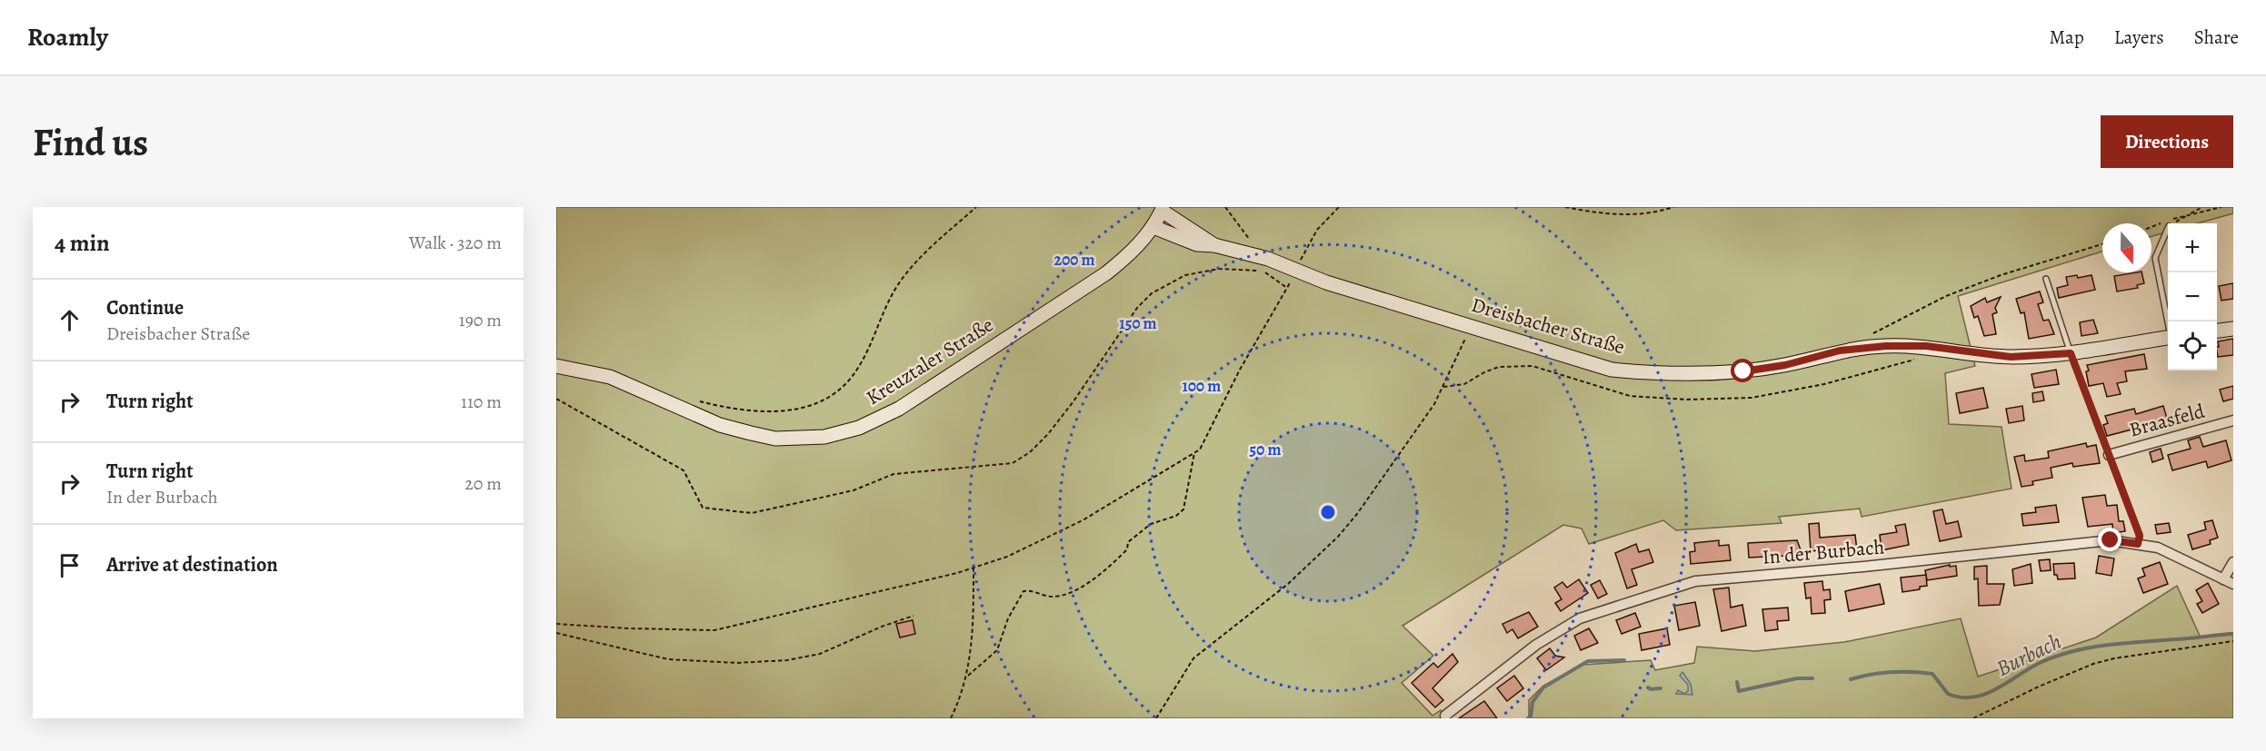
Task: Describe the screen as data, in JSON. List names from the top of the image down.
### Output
{
  "streets": {
    "street": [
      "Dreisbacher Straße",
      "Kreuztaler Straße",
      "Braasfeld",
      "In der Burbach"
    ]
  },
  "crossings": [
    ["Dreisbacher Straße", "Kreuztaler Straße"]
  ],
  "water": ["Burbach"],
  "north": "bottom",
  "page": {
    "header": "Roamly",
    "nav": ["Map", "Layers", "Share"],
    "buttons": "Directions",
    "title": "Find us",
    "heading": ["4 min", "Walk · 320 m"],
    "map_buttons": ["+", "−"],
    "list": [
      ["Continue", "Dreisbacher Straße", "190 m"],
      ["Turn right", "110 m"],
      ["Turn right", "In der Burbach", "20 m"],
      "Arrive at destination"
    ]
  },
  "rings": [
    "200 m",
    "150 m",
    "100 m",
    "50 m"
  ]
}
